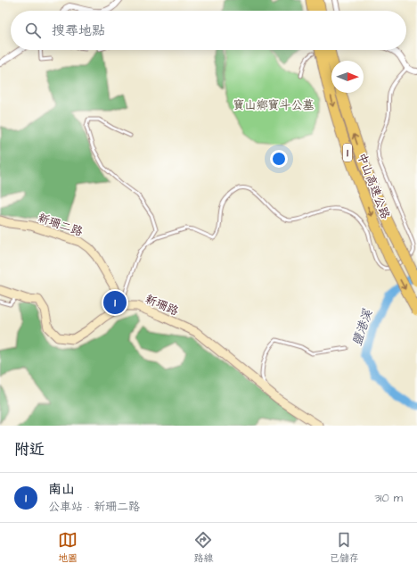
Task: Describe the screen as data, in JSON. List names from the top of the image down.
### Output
{
  "streets": {
    "highway": ["1", "中山高速公路"],
    "street": ["新珊二路", "新珊路"]
  },
  "crossings": [
    ["新珊二路", "新珊路"]
  ],
  "water": ["鹽港溪"],
  "parks": ["寶山鄉寶斗公墓"],
  "north": "right",
  "page": {
    "search": "搜尋地點",
    "pins": "1",
    "heading": "附近",
    "list": [
      {
        "mark": "1",
        "name": "南山",
        "note": "公車站 · 新珊二路",
        "value": "310 m"
      }
    ],
    "nav": ["地圖", "路線", "已儲存"]
  }
}
